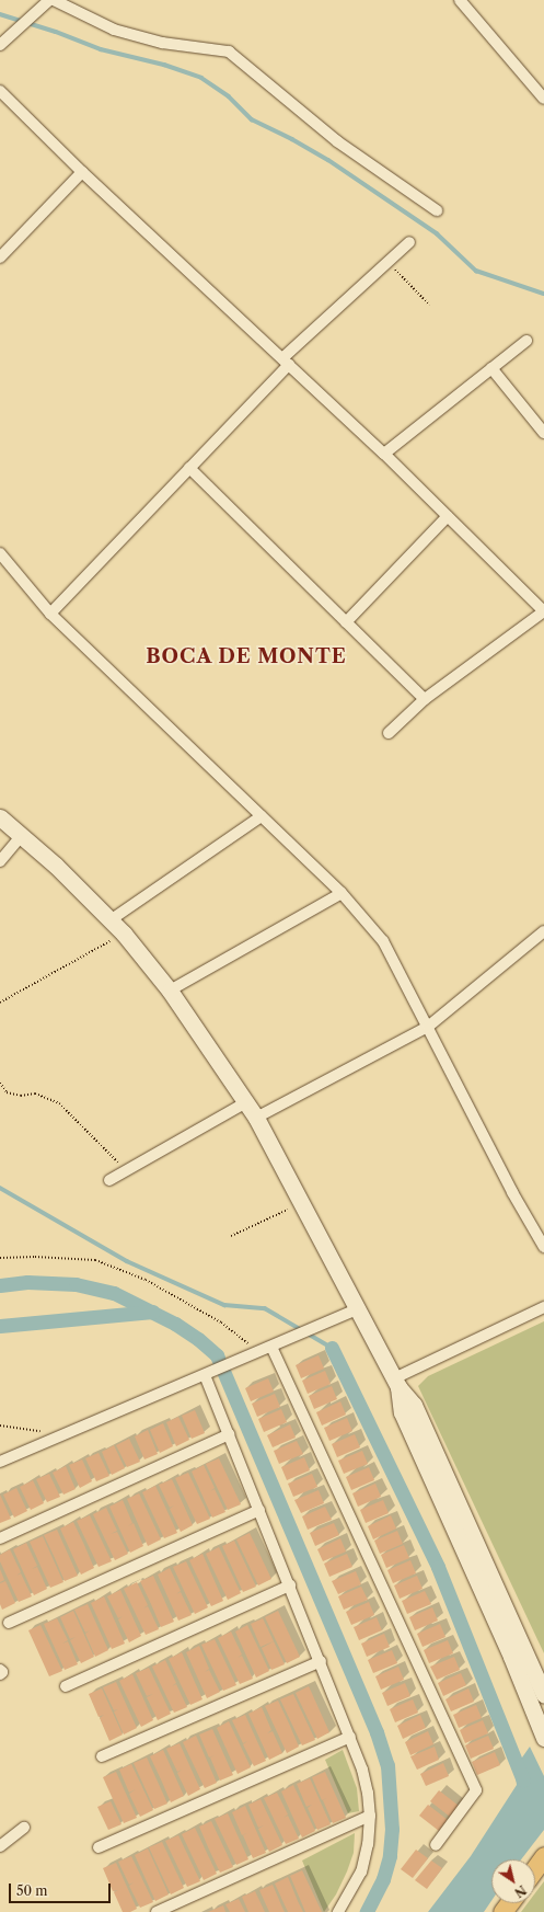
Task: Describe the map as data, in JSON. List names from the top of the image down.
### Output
{
  "districts": ["BOCA DE MONTE"],
  "scale_bar": "50 m",
  "north": "bottom right"
}
